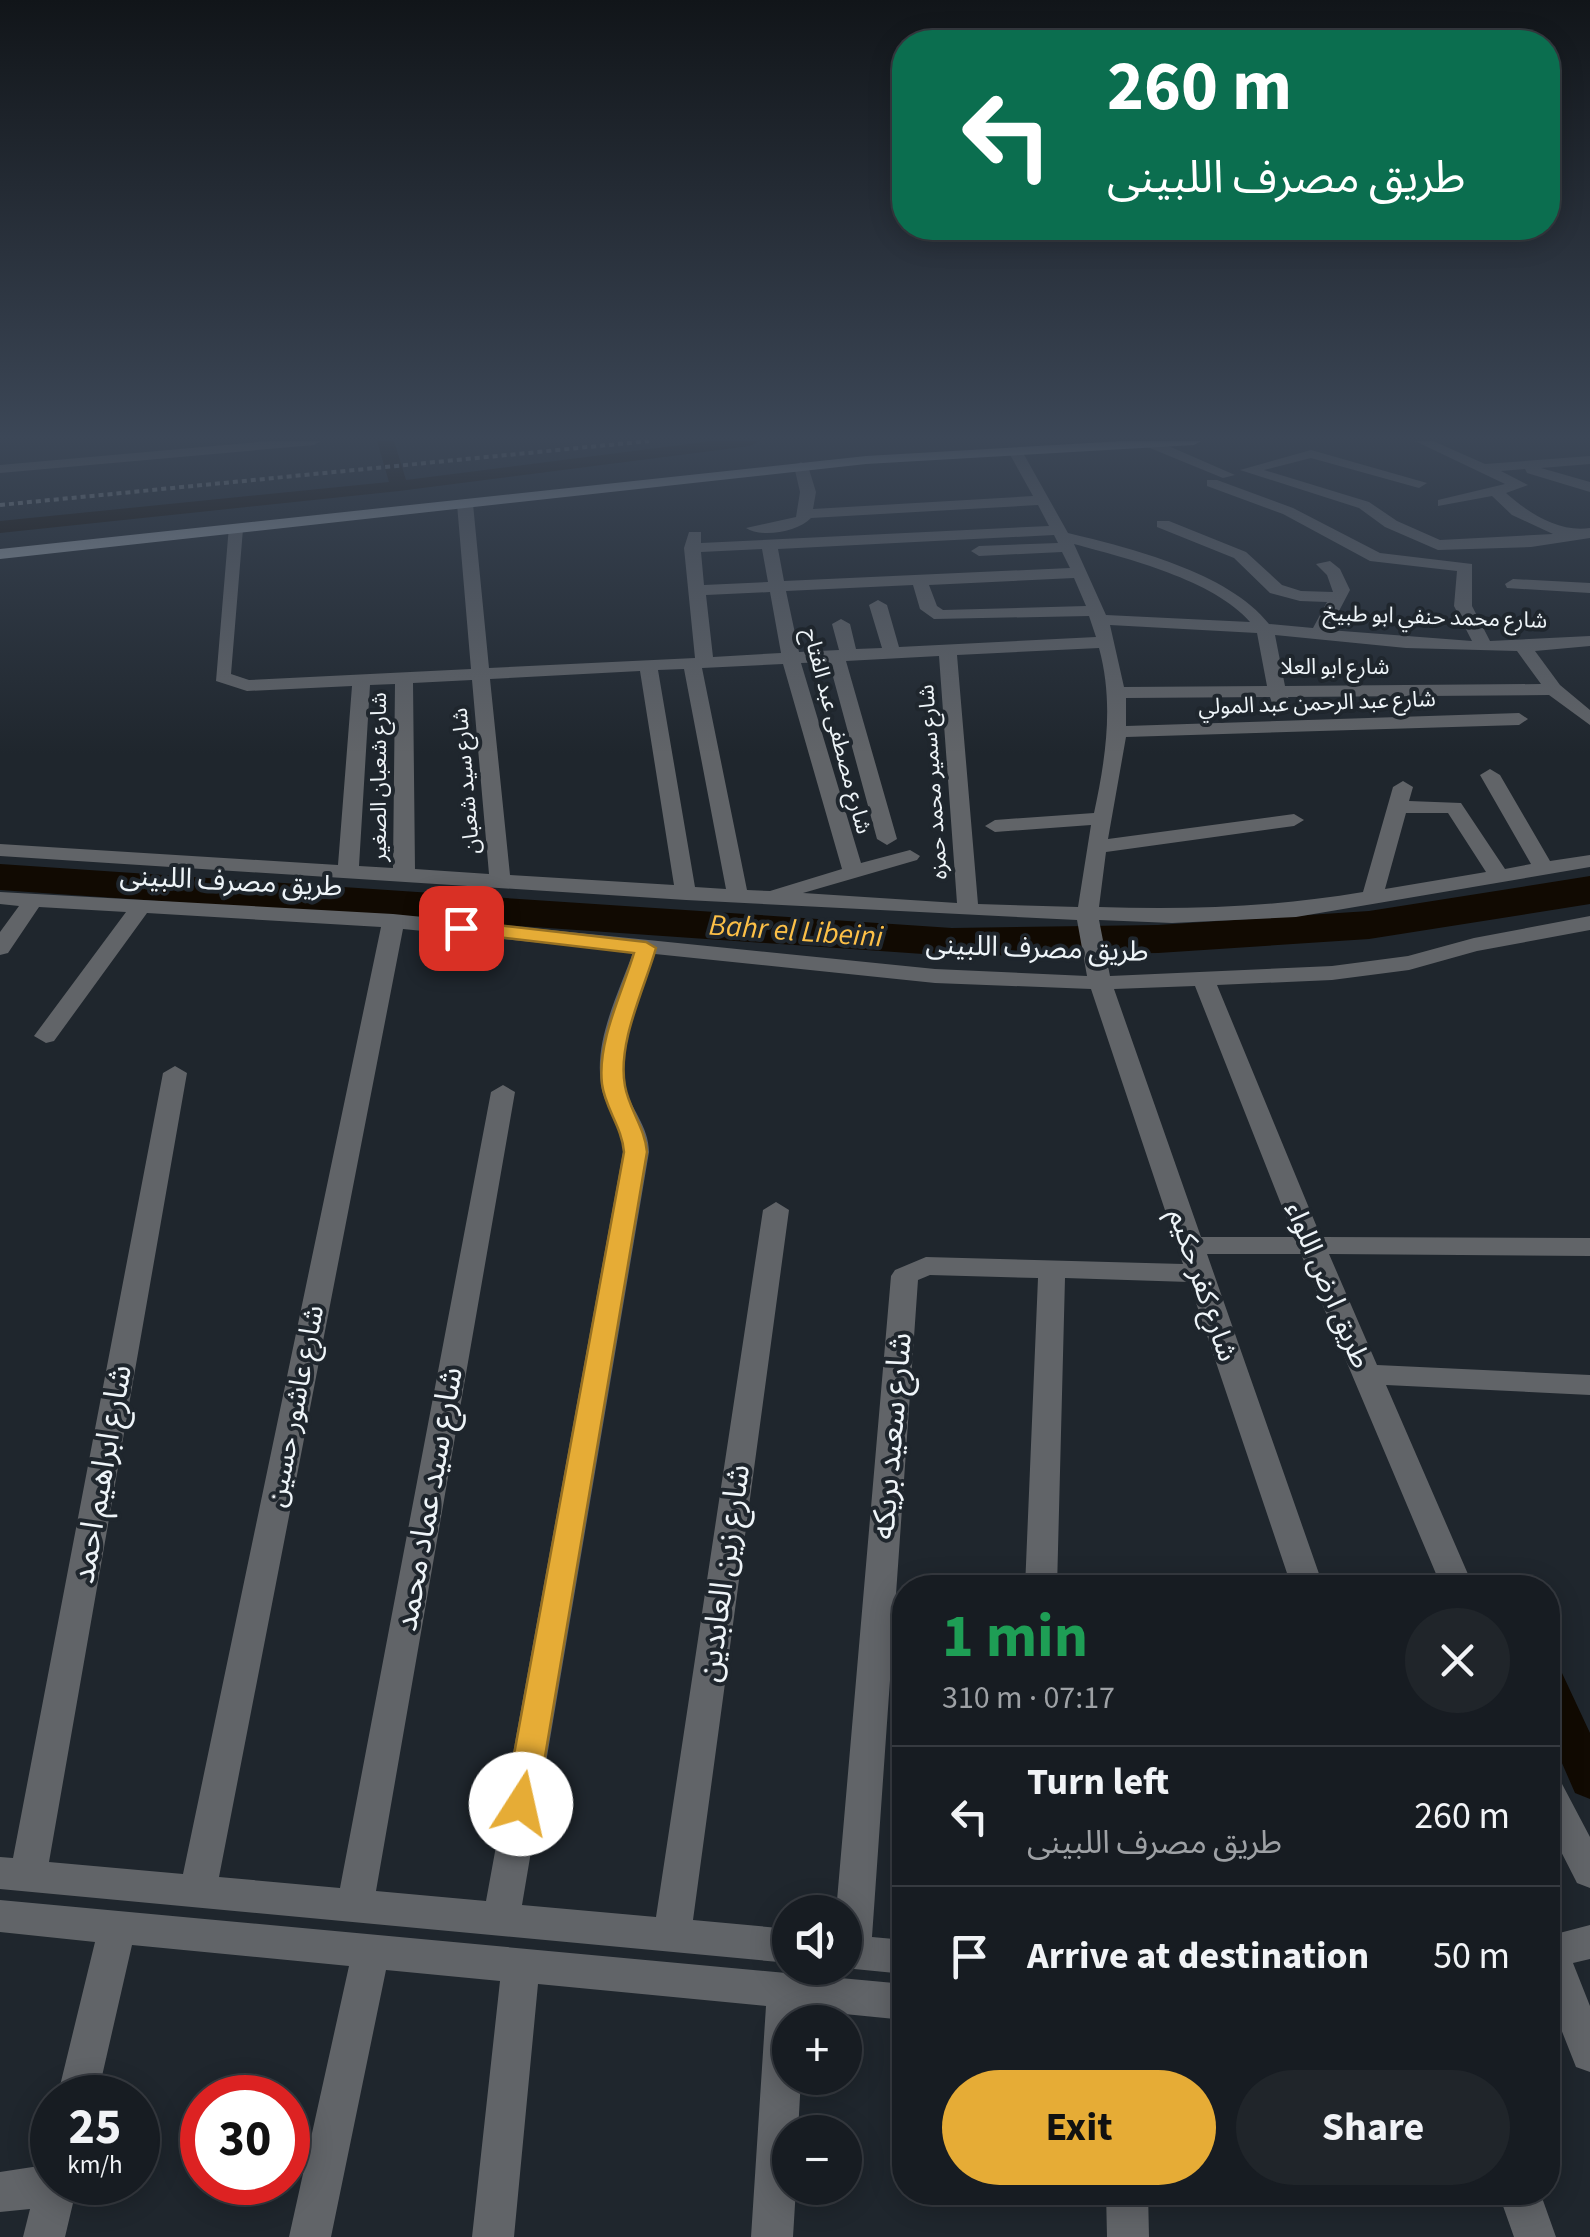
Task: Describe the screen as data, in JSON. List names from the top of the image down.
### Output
{
  "streets": {
    "street": [
      "شارع محمد حنفي ابو طبيخ",
      "شارع ابو العلا",
      "شارع عبد الرحمن عبد المولي",
      "شارع مصطفى عبد الفتاح",
      "شارع شعبان الصغير",
      "شارع سيد شعبان",
      "شارع سمير محمد حمزه",
      "طريق مصرف اللبينى",
      "شارع كفر حكيم",
      "طريق ارض اللواء",
      "شارع عاشور حسين",
      "شارع سعيد بريكه",
      "شارع ابراهيم احمد",
      "شارع سيد عماد محمد",
      "شارع زين العابدين"
    ]
  },
  "crossings": [
    ["شارع محمد حنفي ابو طبيخ", "شارع كفر حكيم"],
    ["شارع ابو العلا", "شارع كفر حكيم"],
    ["شارع عبد الرحمن عبد المولي", "شارع كفر حكيم"],
    ["شارع شعبان الصغير", "طريق مصرف اللبينى"],
    ["شارع سيد شعبان", "طريق مصرف اللبينى"],
    ["شارع سمير محمد حمزه", "طريق مصرف اللبينى"],
    ["طريق مصرف اللبينى", "شارع كفر حكيم"],
    ["طريق مصرف اللبينى", "طريق ارض اللواء"],
    ["طريق مصرف اللبينى", "شارع عاشور حسين"],
    ["شارع كفر حكيم", "شارع سعيد بريكه"],
    ["طريق ارض اللواء", "شارع سعيد بريكه"]
  ],
  "water": ["Bahr el Libeini"],
  "page": {
    "turn": ["260 m", "طريق مصرف اللبينى"],
    "heading": ["1 min", "310 m · 07:17"],
    "list": [
      {
        "name": "Turn left",
        "note": "طريق مصرف اللبينى",
        "value": "260 m"
      },
      {
        "name": "Arrive at destination",
        "value": "50 m"
      }
    ],
    "map_buttons": ["+", "−"],
    "buttons": ["Exit", "Share"],
    "speed": "25 km/h",
    "limit": "30"
  }
}
